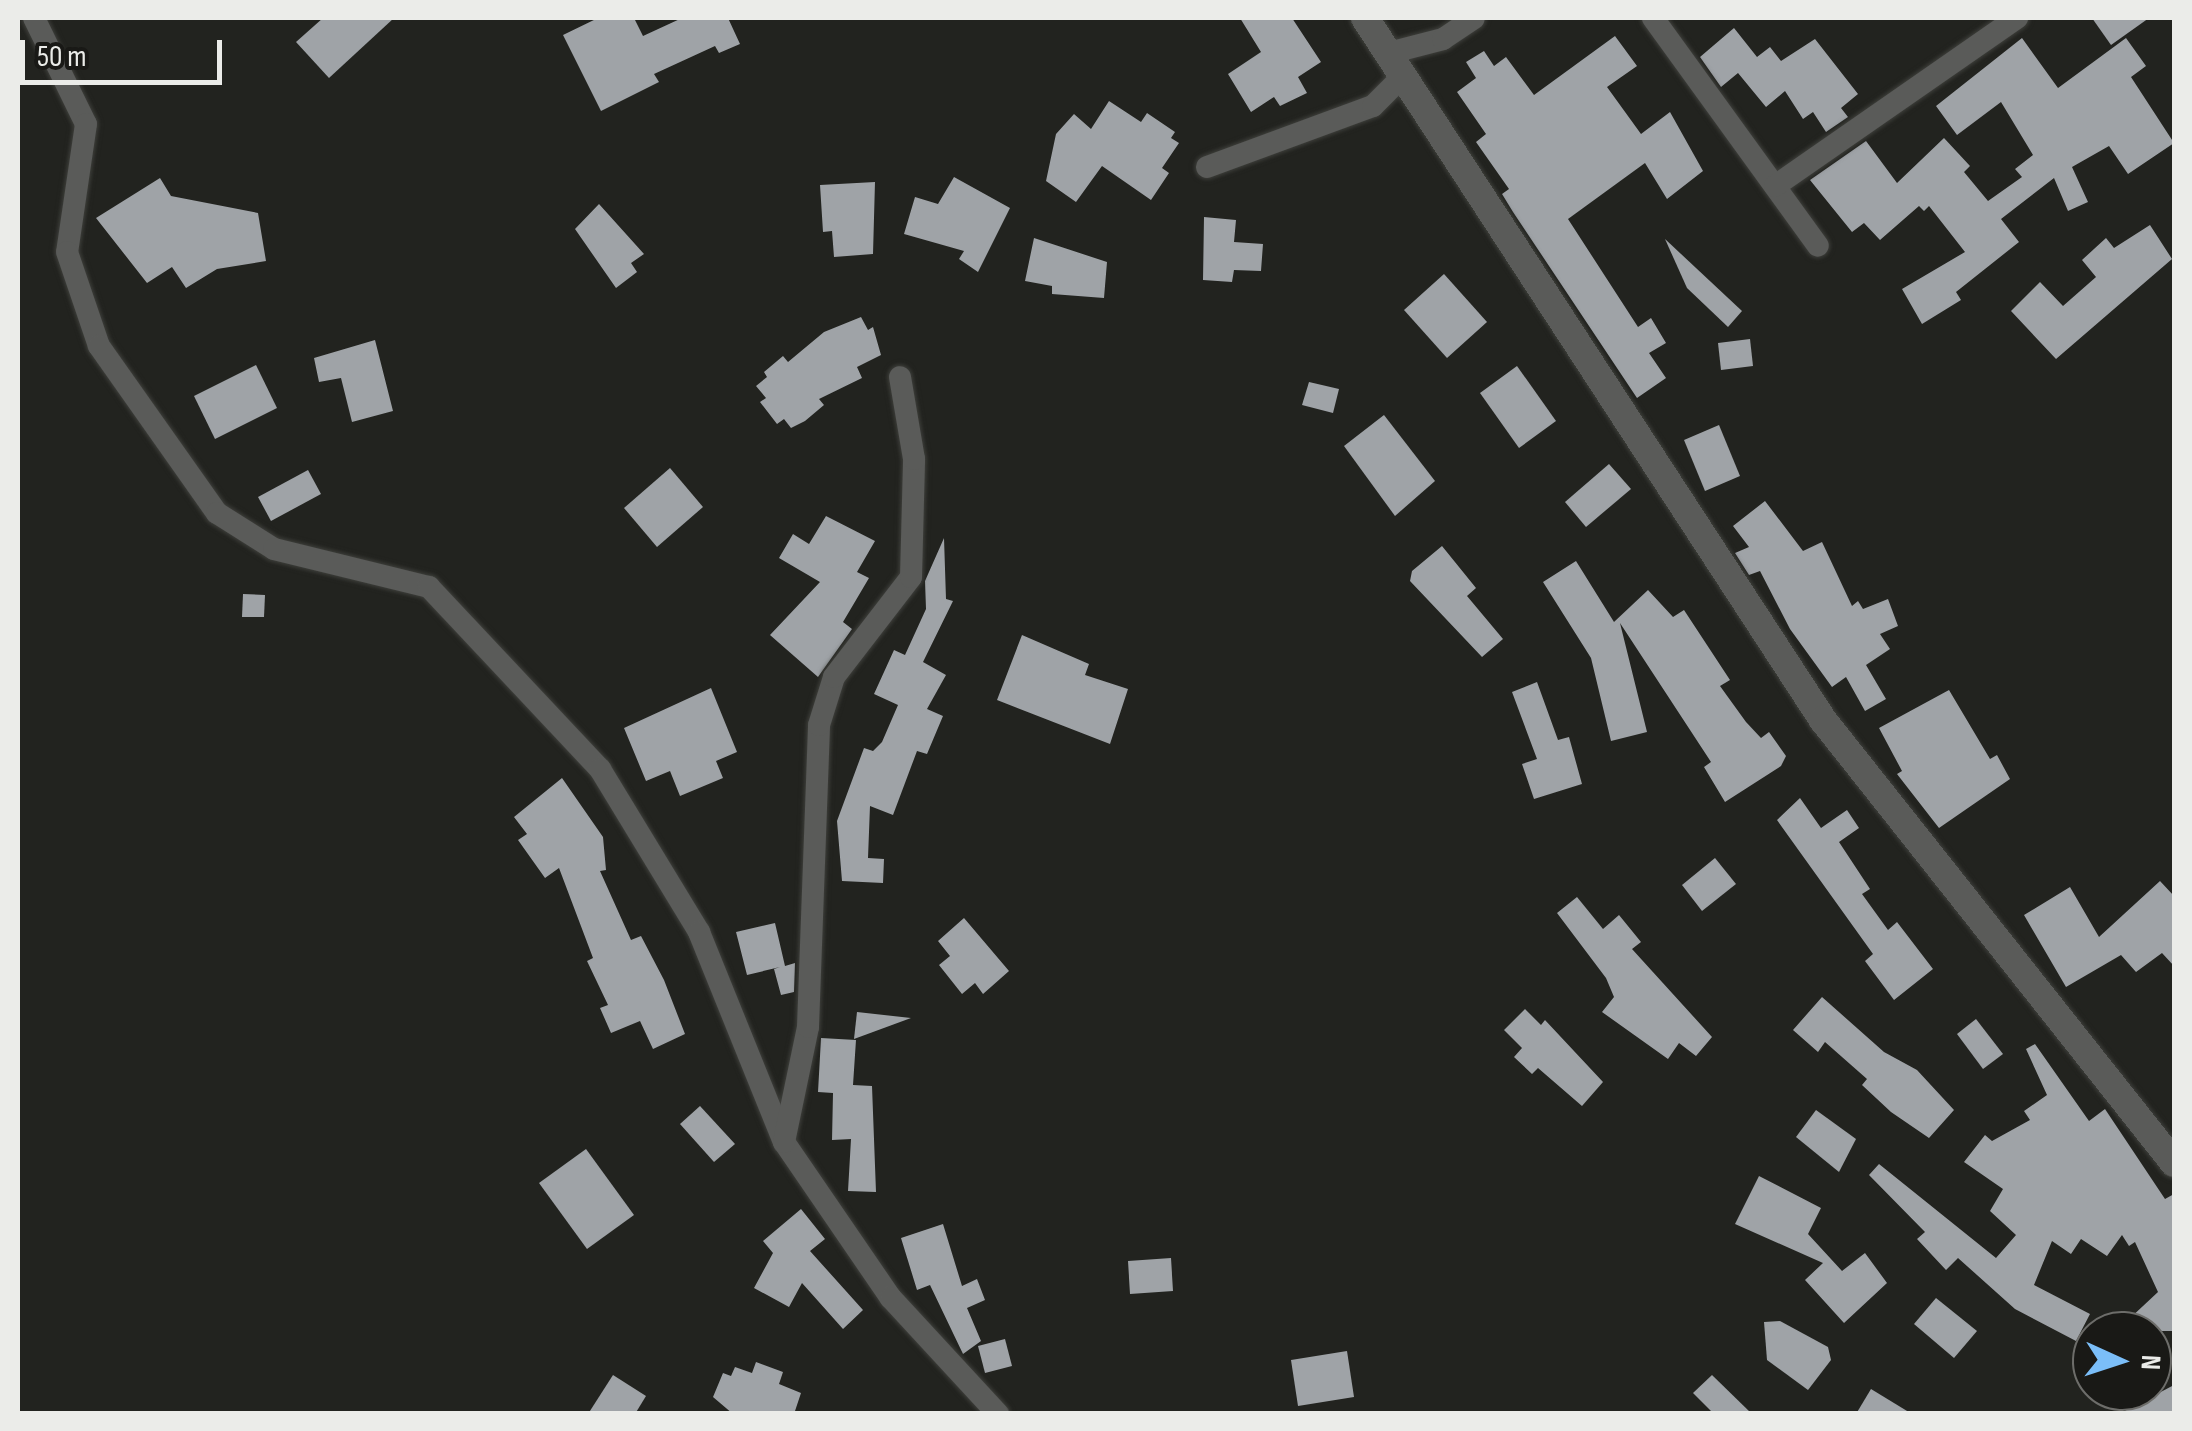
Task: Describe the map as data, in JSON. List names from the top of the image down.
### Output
{
  "scale_bar": "50 m",
  "north": "right"
}
